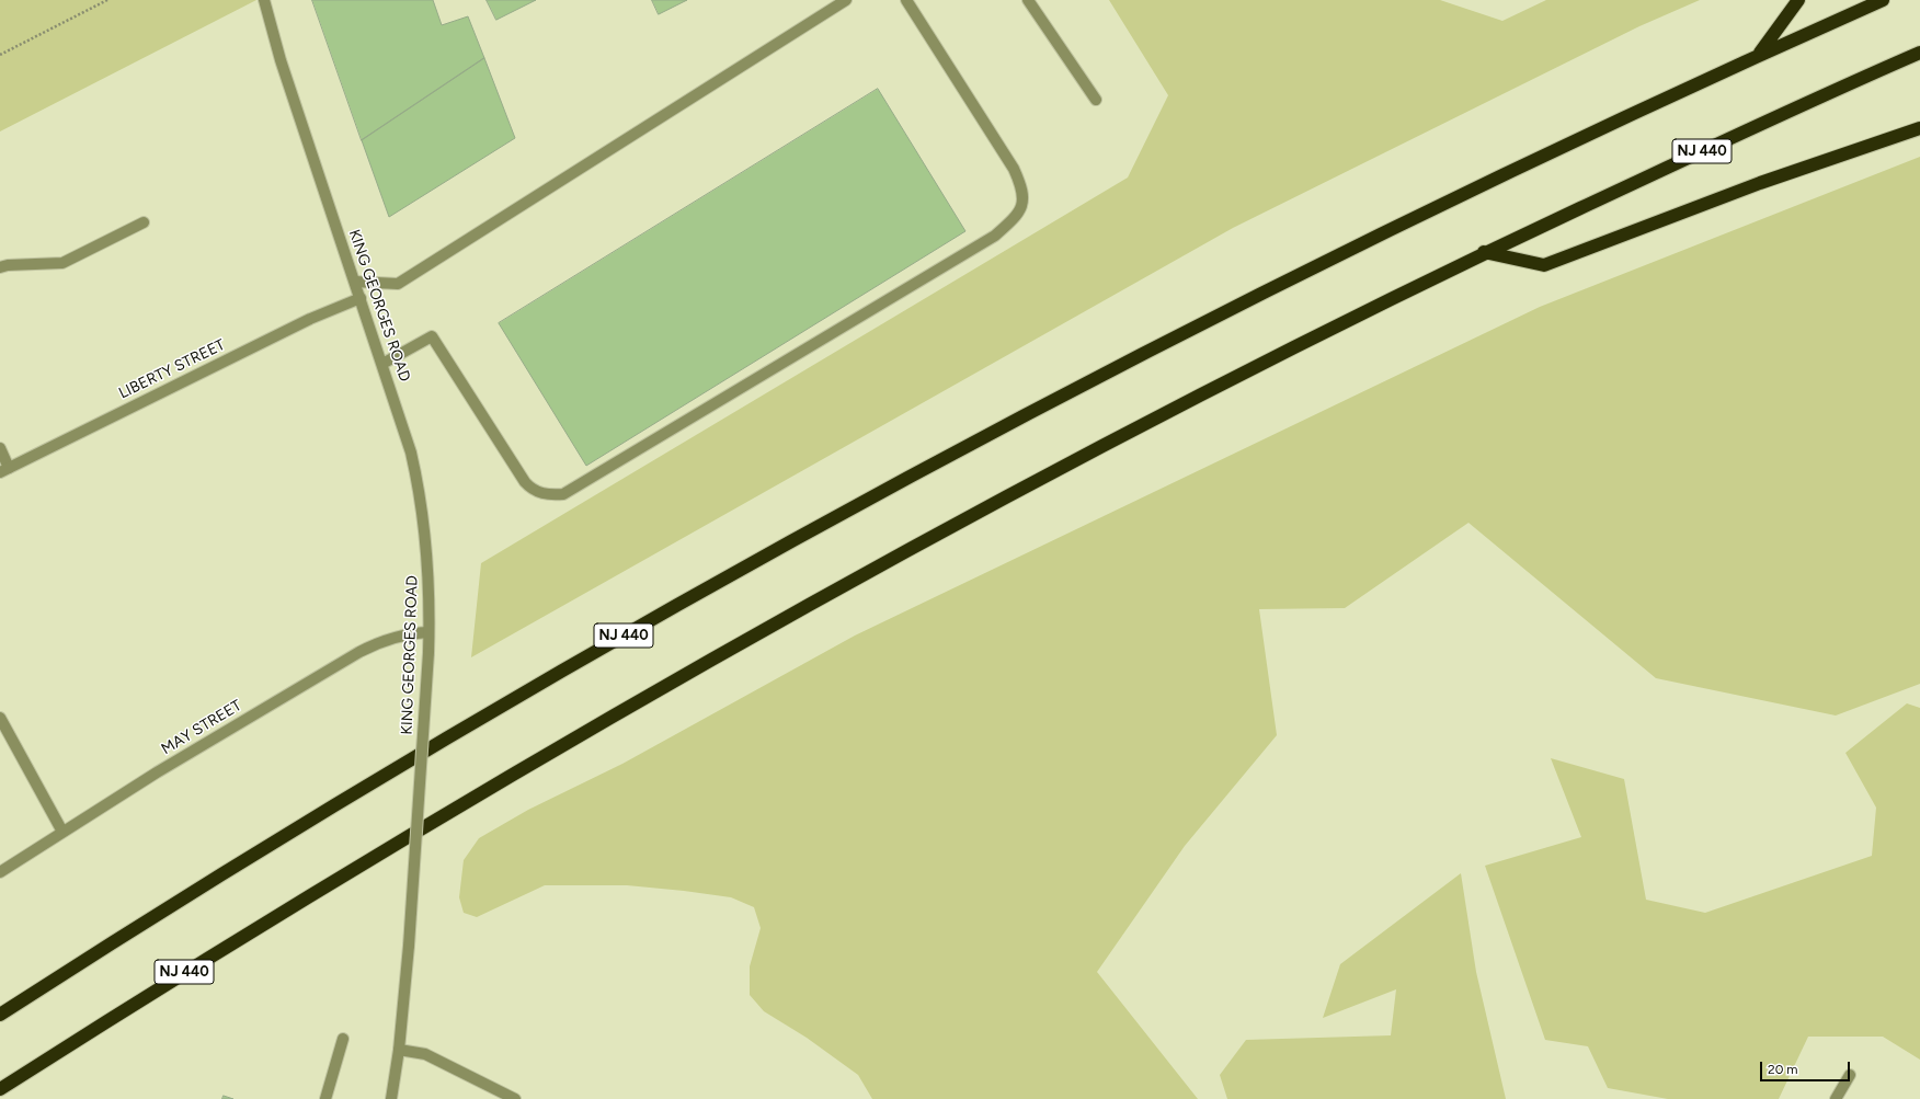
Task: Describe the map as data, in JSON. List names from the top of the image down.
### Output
{
  "streets": {
    "highway": ["NJ 440"],
    "street": ["KING GEORGES ROAD", "LIBERTY STREET", "MAY STREET"]
  },
  "crossings": [
    ["KING GEORGES ROAD", "LIBERTY STREET"],
    ["KING GEORGES ROAD", "MAY STREET"]
  ],
  "scale_bar": "20 m"
}
